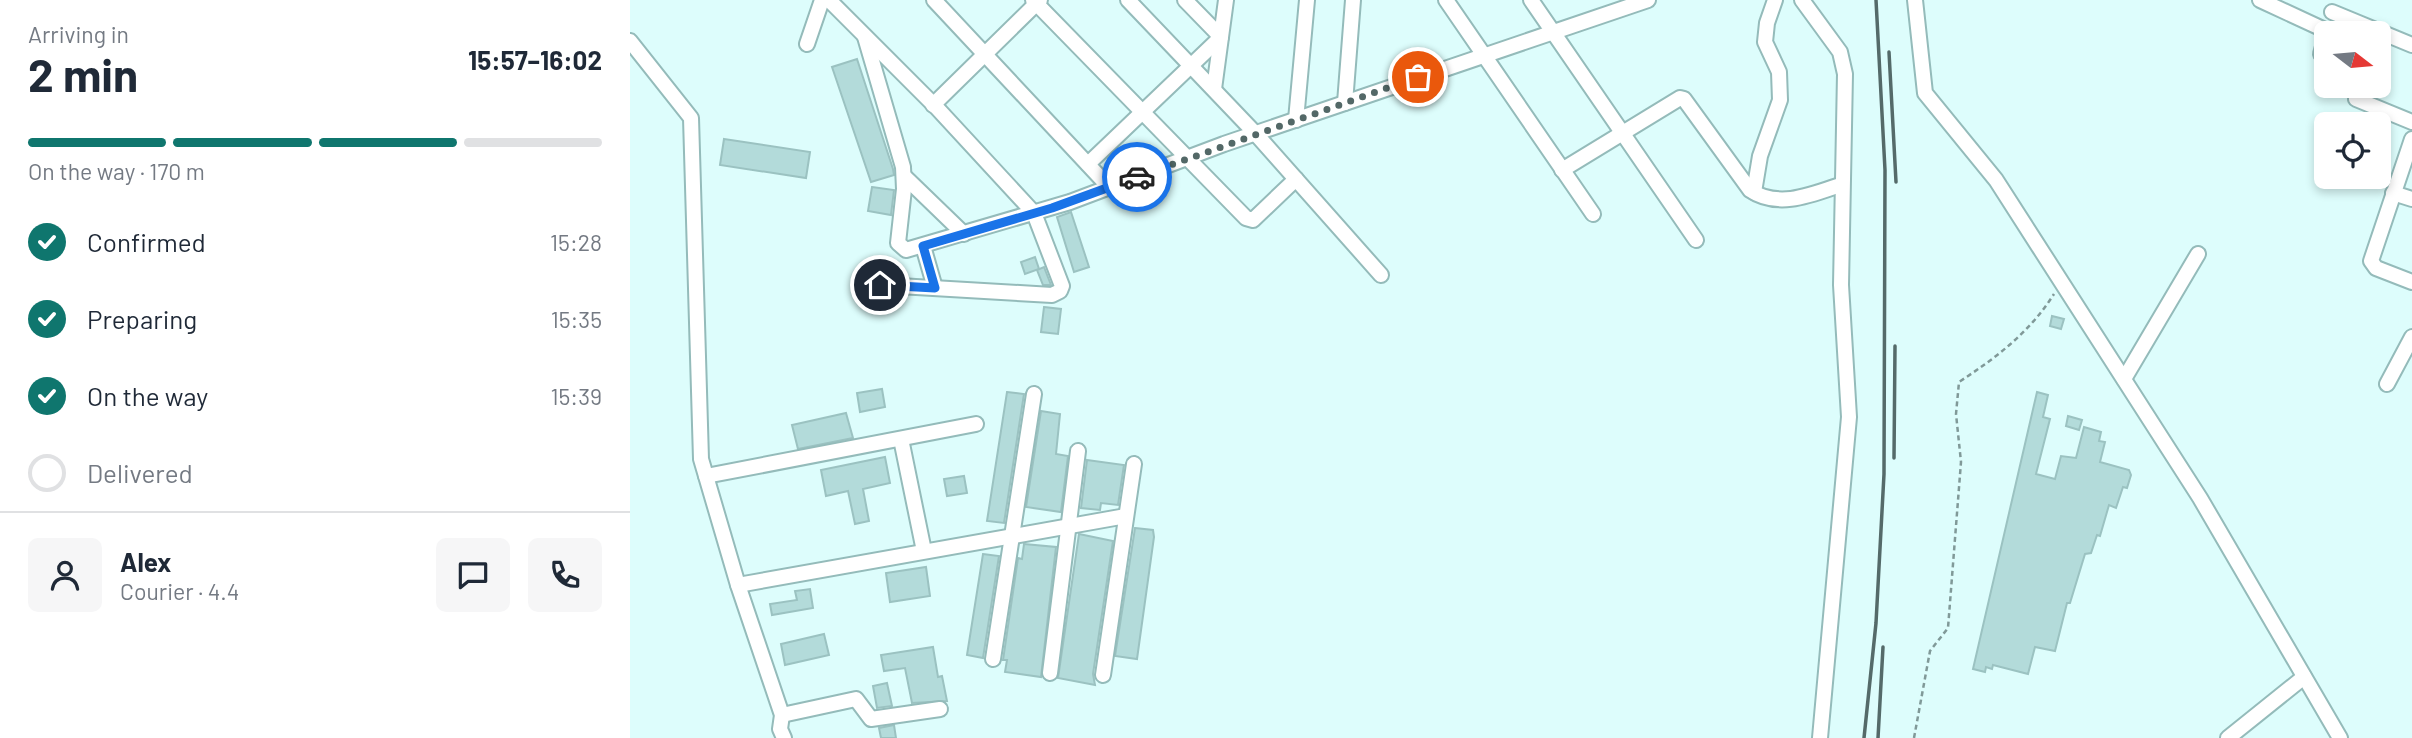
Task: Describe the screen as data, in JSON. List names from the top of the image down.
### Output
{
  "north": "right",
  "page": {
    "heading": ["2 min", "Arriving in", "15:57–16:02"],
    "panel": ["Alex", "Courier · 4.4"],
    "bar": "On the way · 170 m",
    "list": [
      ["Confirmed", "15:28"],
      ["Preparing", "15:35"],
      ["On the way", "15:39"],
      "Delivered"
    ]
  }
}
